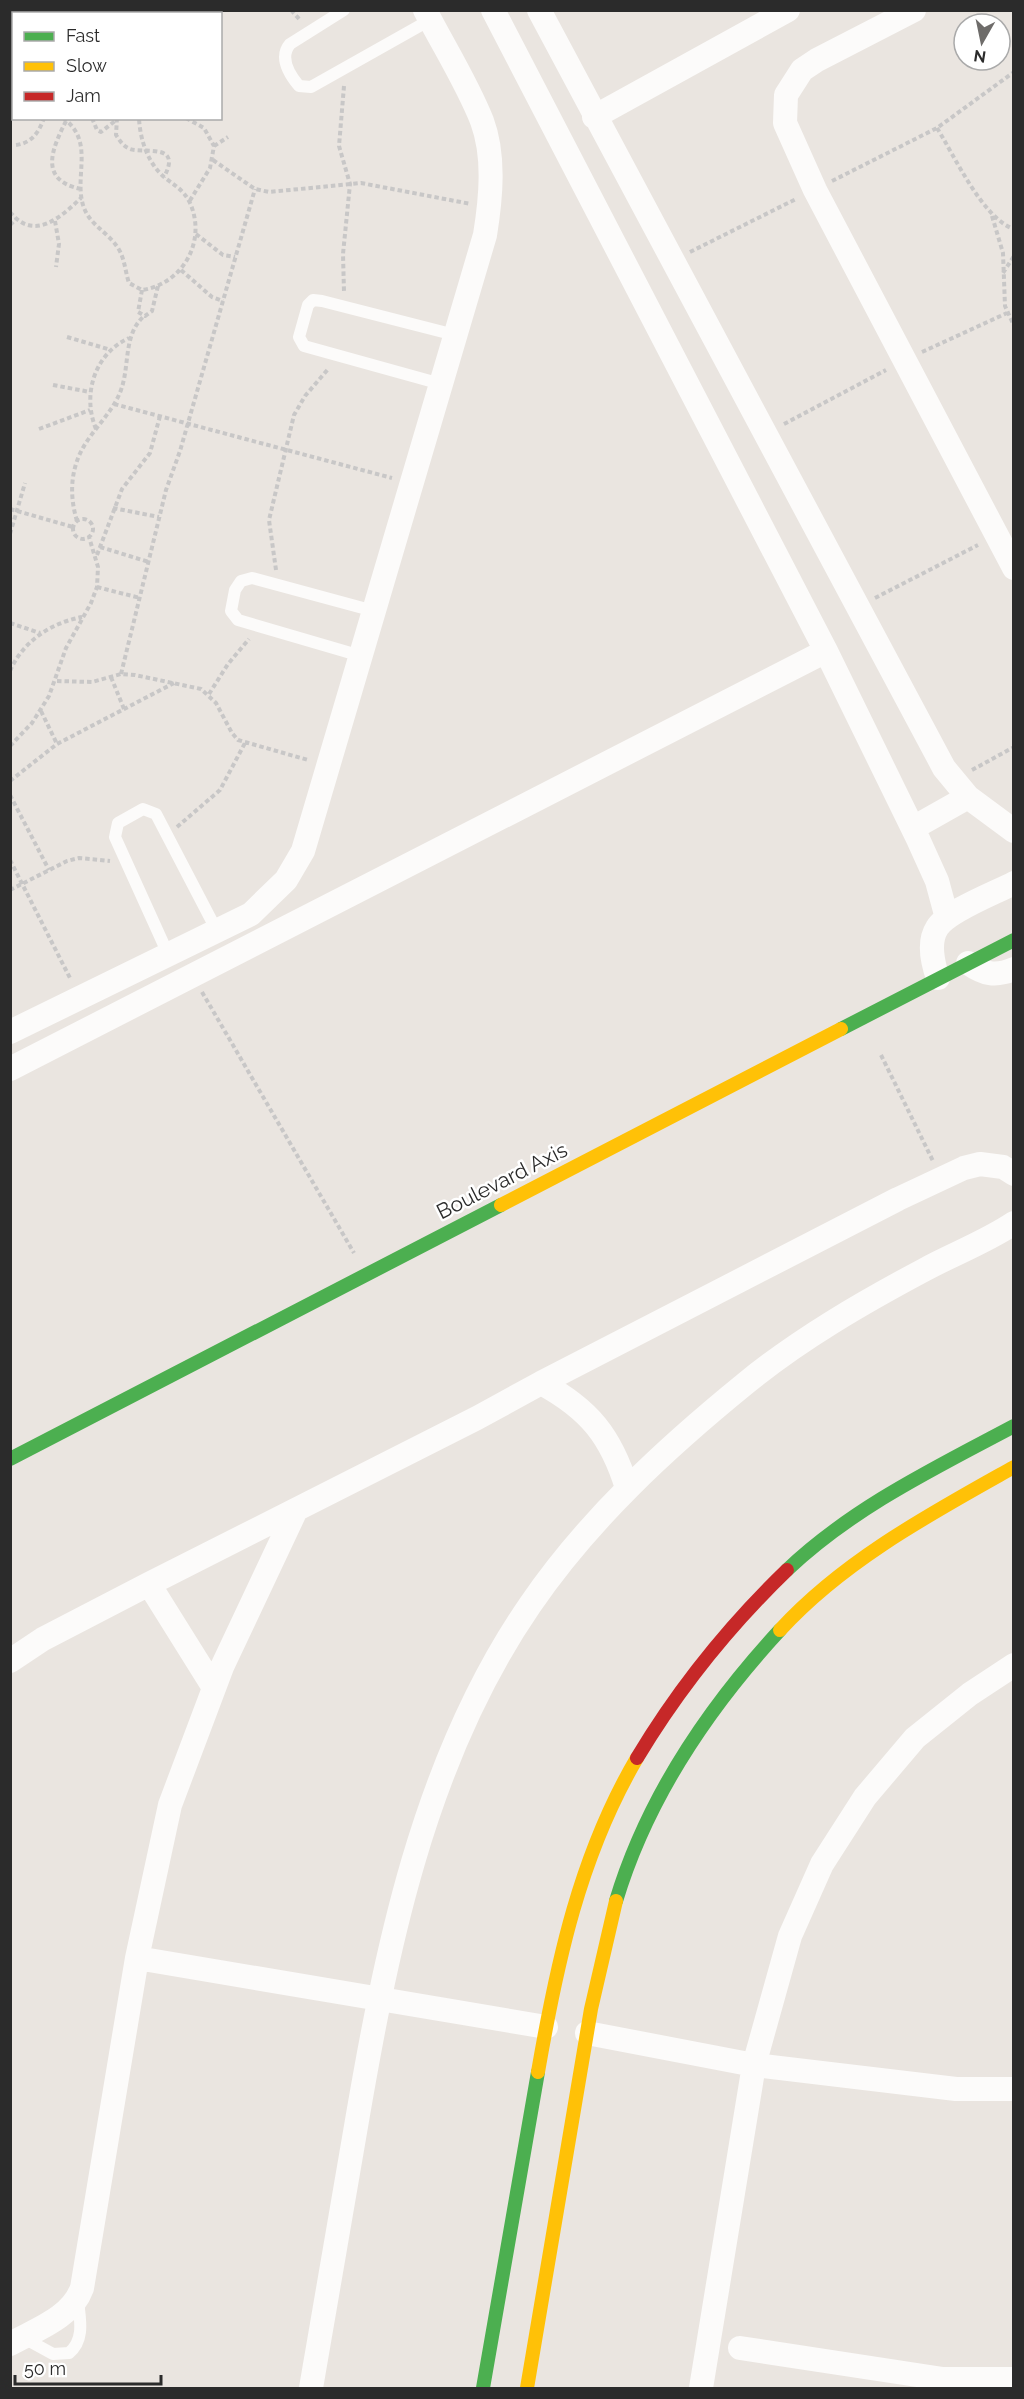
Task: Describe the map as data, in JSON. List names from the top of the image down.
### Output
{
  "streets": {
    "street": ["Boulevard Axis"]
  },
  "legend": ["Fast", "Slow", "Jam"],
  "scale_bar": "50 m",
  "north": "bottom"
}
